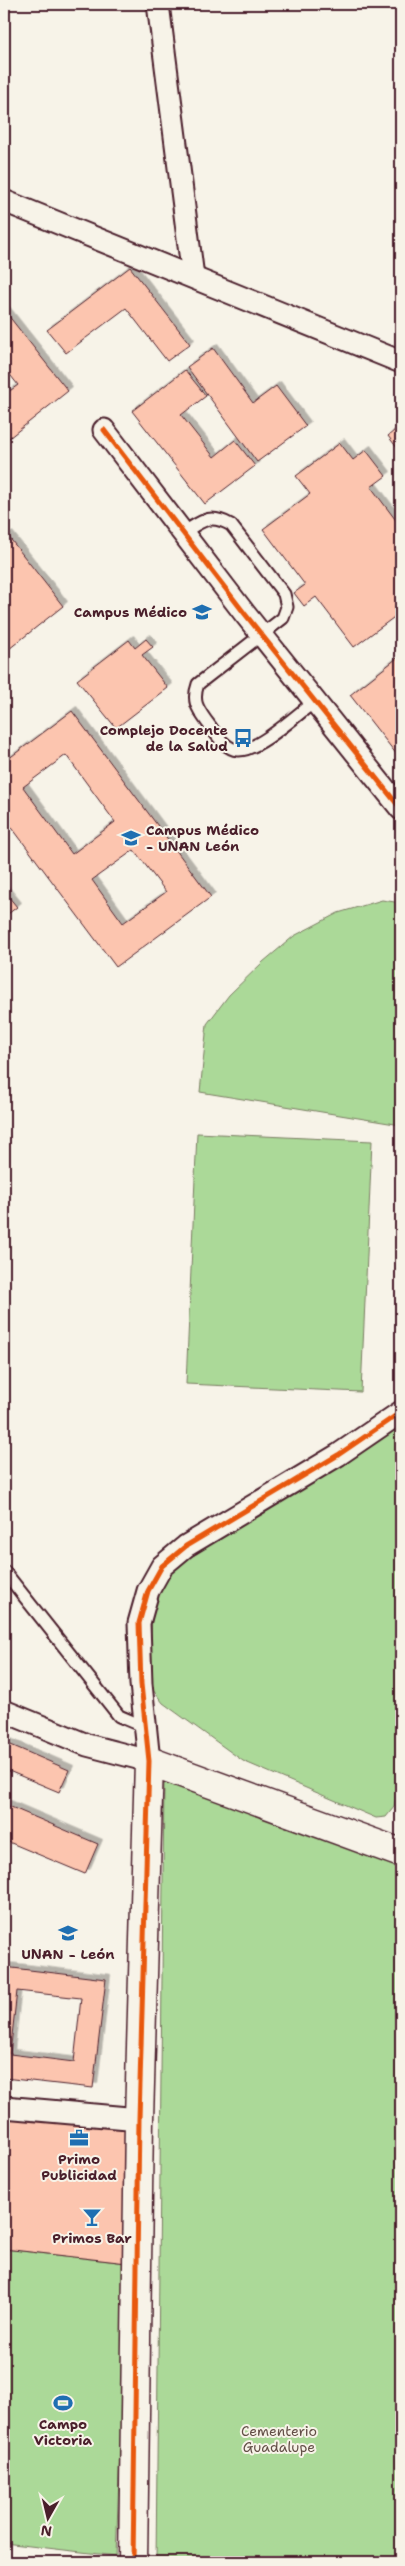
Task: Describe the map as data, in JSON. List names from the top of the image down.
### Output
{
  "parks": ["Cementerio Guadalupe"],
  "places": {
    "school or university": ["Campus Médico", "Campus Médico - UNAN León", "UNAN - León"],
    "bus stop": ["Complejo Docente de la Salud"],
    "office": ["Primo Publicidad"],
    "bar": ["Primos Bar"],
    "sports": ["Campo Victoria"]
  },
  "north": "bottom"
}
